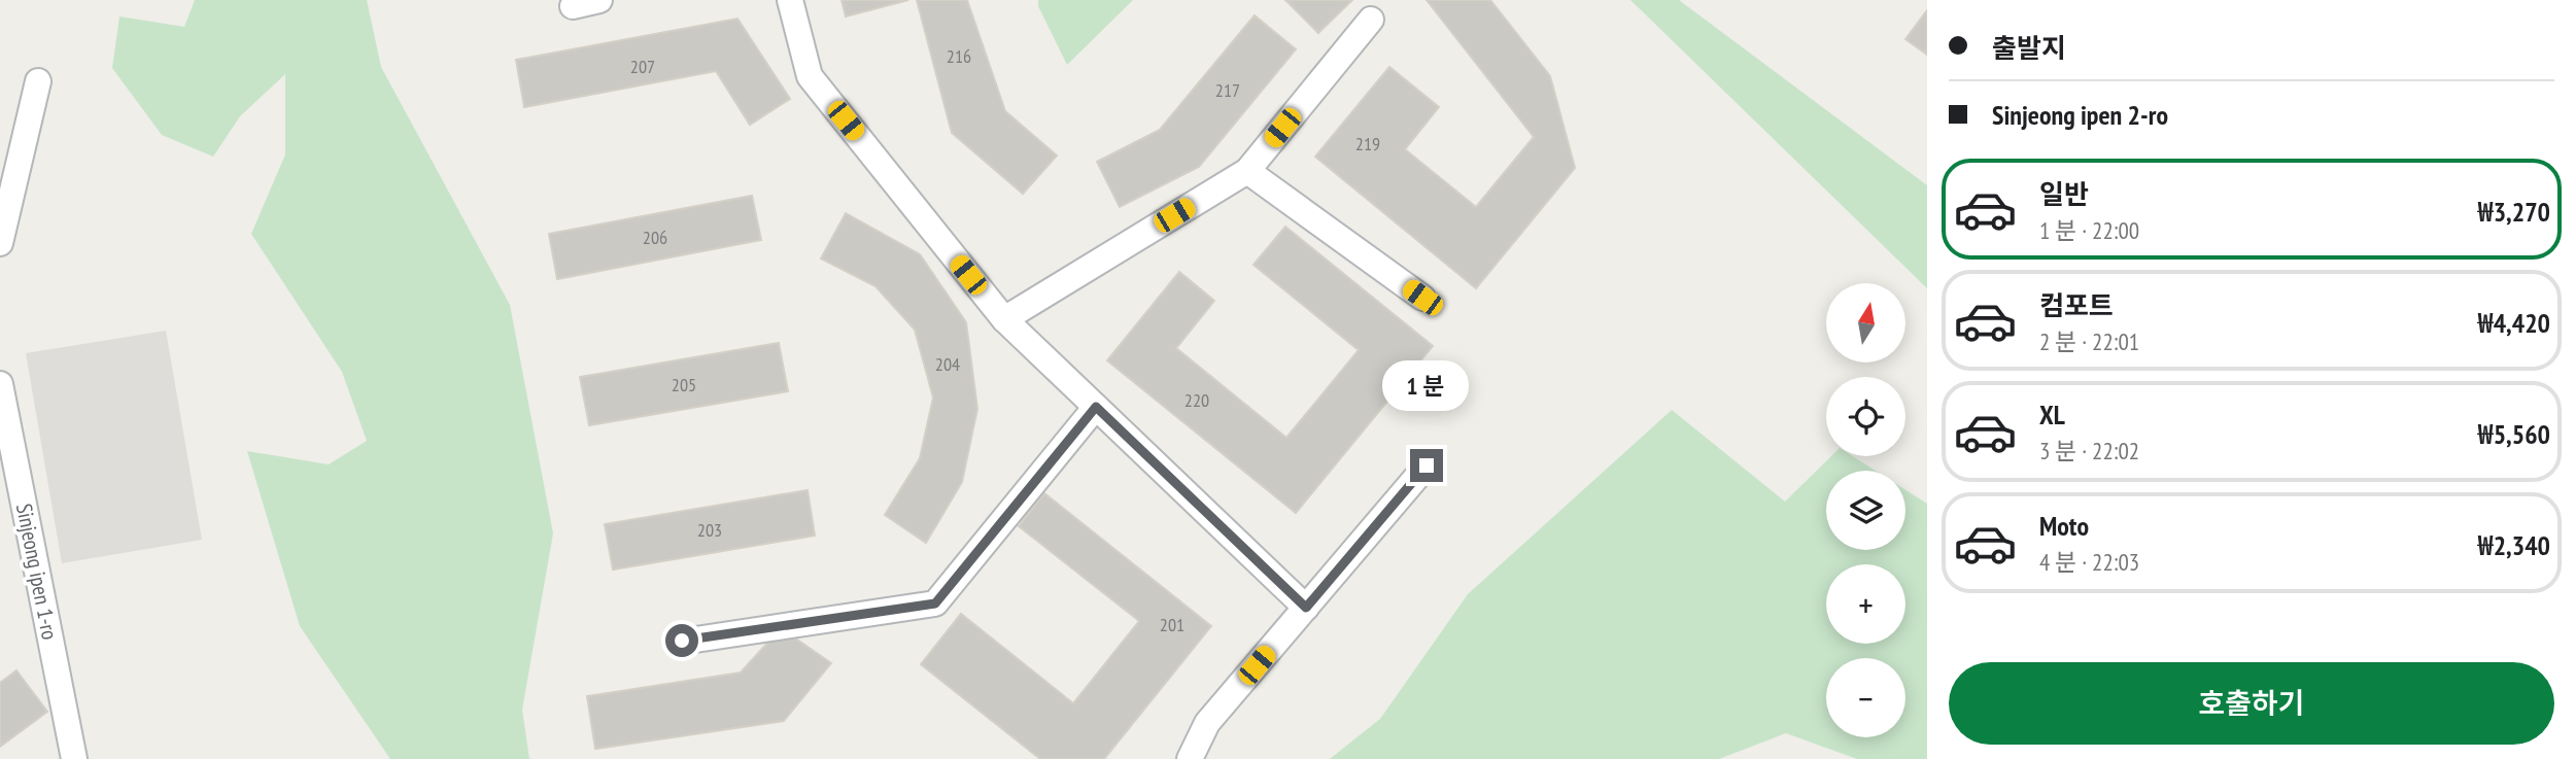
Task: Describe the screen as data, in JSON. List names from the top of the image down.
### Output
{
  "streets": {
    "street": ["Sinjeong ipen 1-ro"]
  },
  "house_numbers": [
    "216",
    "207",
    "217",
    "219",
    "206",
    "204",
    "205",
    "220",
    "203",
    "201"
  ],
  "north": "top",
  "page": {
    "banner": ["출발지", "Sinjeong ipen 2-ro"],
    "list": [
      {
        "name": "일반",
        "note": "1 분 · 22:00",
        "value": "₩3,270"
      },
      {
        "name": "컴포트",
        "note": "2 분 · 22:01",
        "value": "₩4,420"
      },
      {
        "name": "XL",
        "note": "3 분 · 22:02",
        "value": "₩5,560"
      },
      {
        "name": "Moto",
        "note": "4 분 · 22:03",
        "value": "₩2,340"
      }
    ],
    "map_buttons": ["+", "−"],
    "bubble": "1 분",
    "buttons": "호출하기"
  }
}
